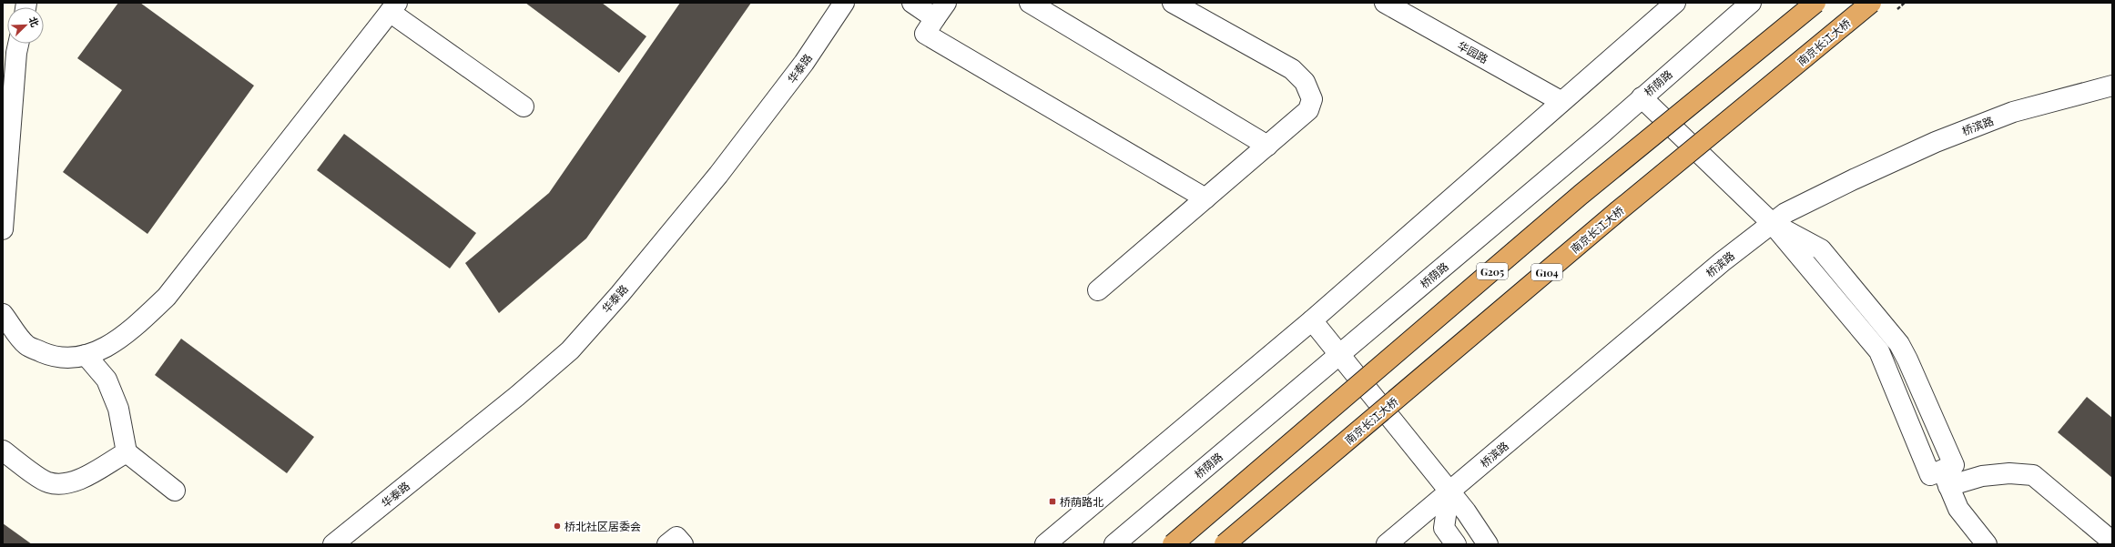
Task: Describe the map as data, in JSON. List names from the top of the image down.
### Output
{
  "streets": {
    "highway": ["南京长江大桥", "G205", "G104"],
    "street": [
      "华园路",
      "华泰路",
      "桥荫路",
      "桥滨路"
    ]
  },
  "places": {
    "transit": ["桥荫路北"],
    "other": ["桥北社区居委会"]
  },
  "north": "top right"
}
